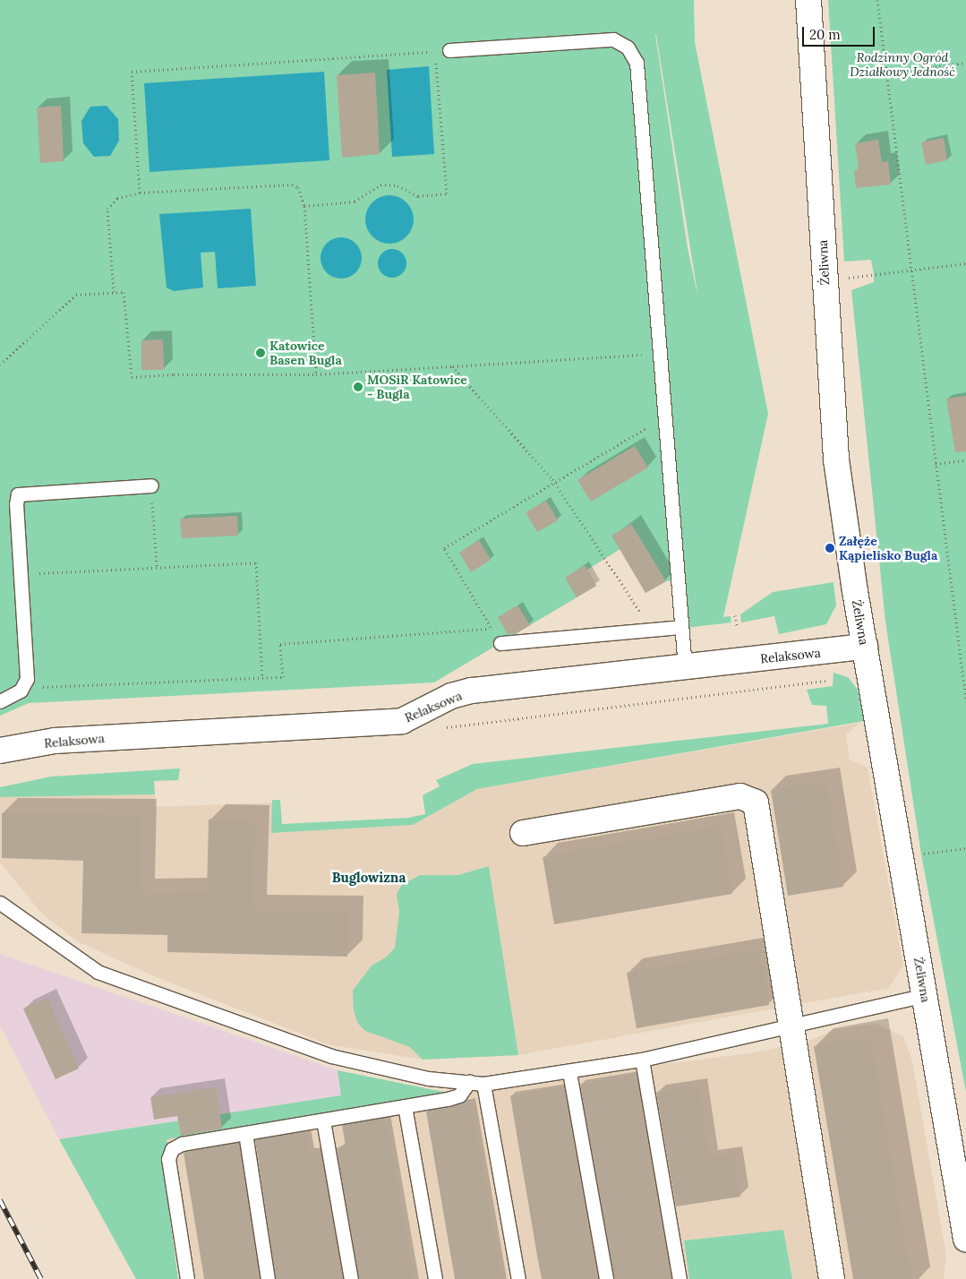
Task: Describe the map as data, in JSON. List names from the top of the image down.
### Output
{
  "streets": {
    "street": ["Żeliwna", "Relaksowa"]
  },
  "crossings": [
    ["Żeliwna", "Relaksowa"]
  ],
  "districts": ["Buglowizna"],
  "parks": ["Rodzinny Ogród Działkowy Jedność"],
  "places": ["Katowice Basen Bugla", "MOSiR Katowice - Bugla", "Załęże Kąpielisko Bugla"],
  "scale_bar": "20 m"
}
